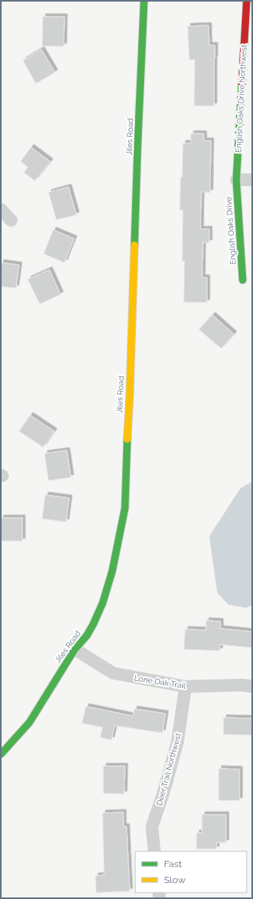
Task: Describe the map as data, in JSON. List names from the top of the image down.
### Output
{
  "streets": {
    "street": [
      "English Oaks Drive Northwest",
      "Jiles Road",
      "English Oaks Drive",
      "Lone Oak Trail",
      "Deer Trail Northwest"
    ]
  },
  "crossings": [
    ["English Oaks Drive Northwest", "English Oaks Drive"],
    ["Jiles Road", "Lone Oak Trail"],
    ["Lone Oak Trail", "Deer Trail Northwest"]
  ],
  "legend": ["Fast", "Slow"]
}
